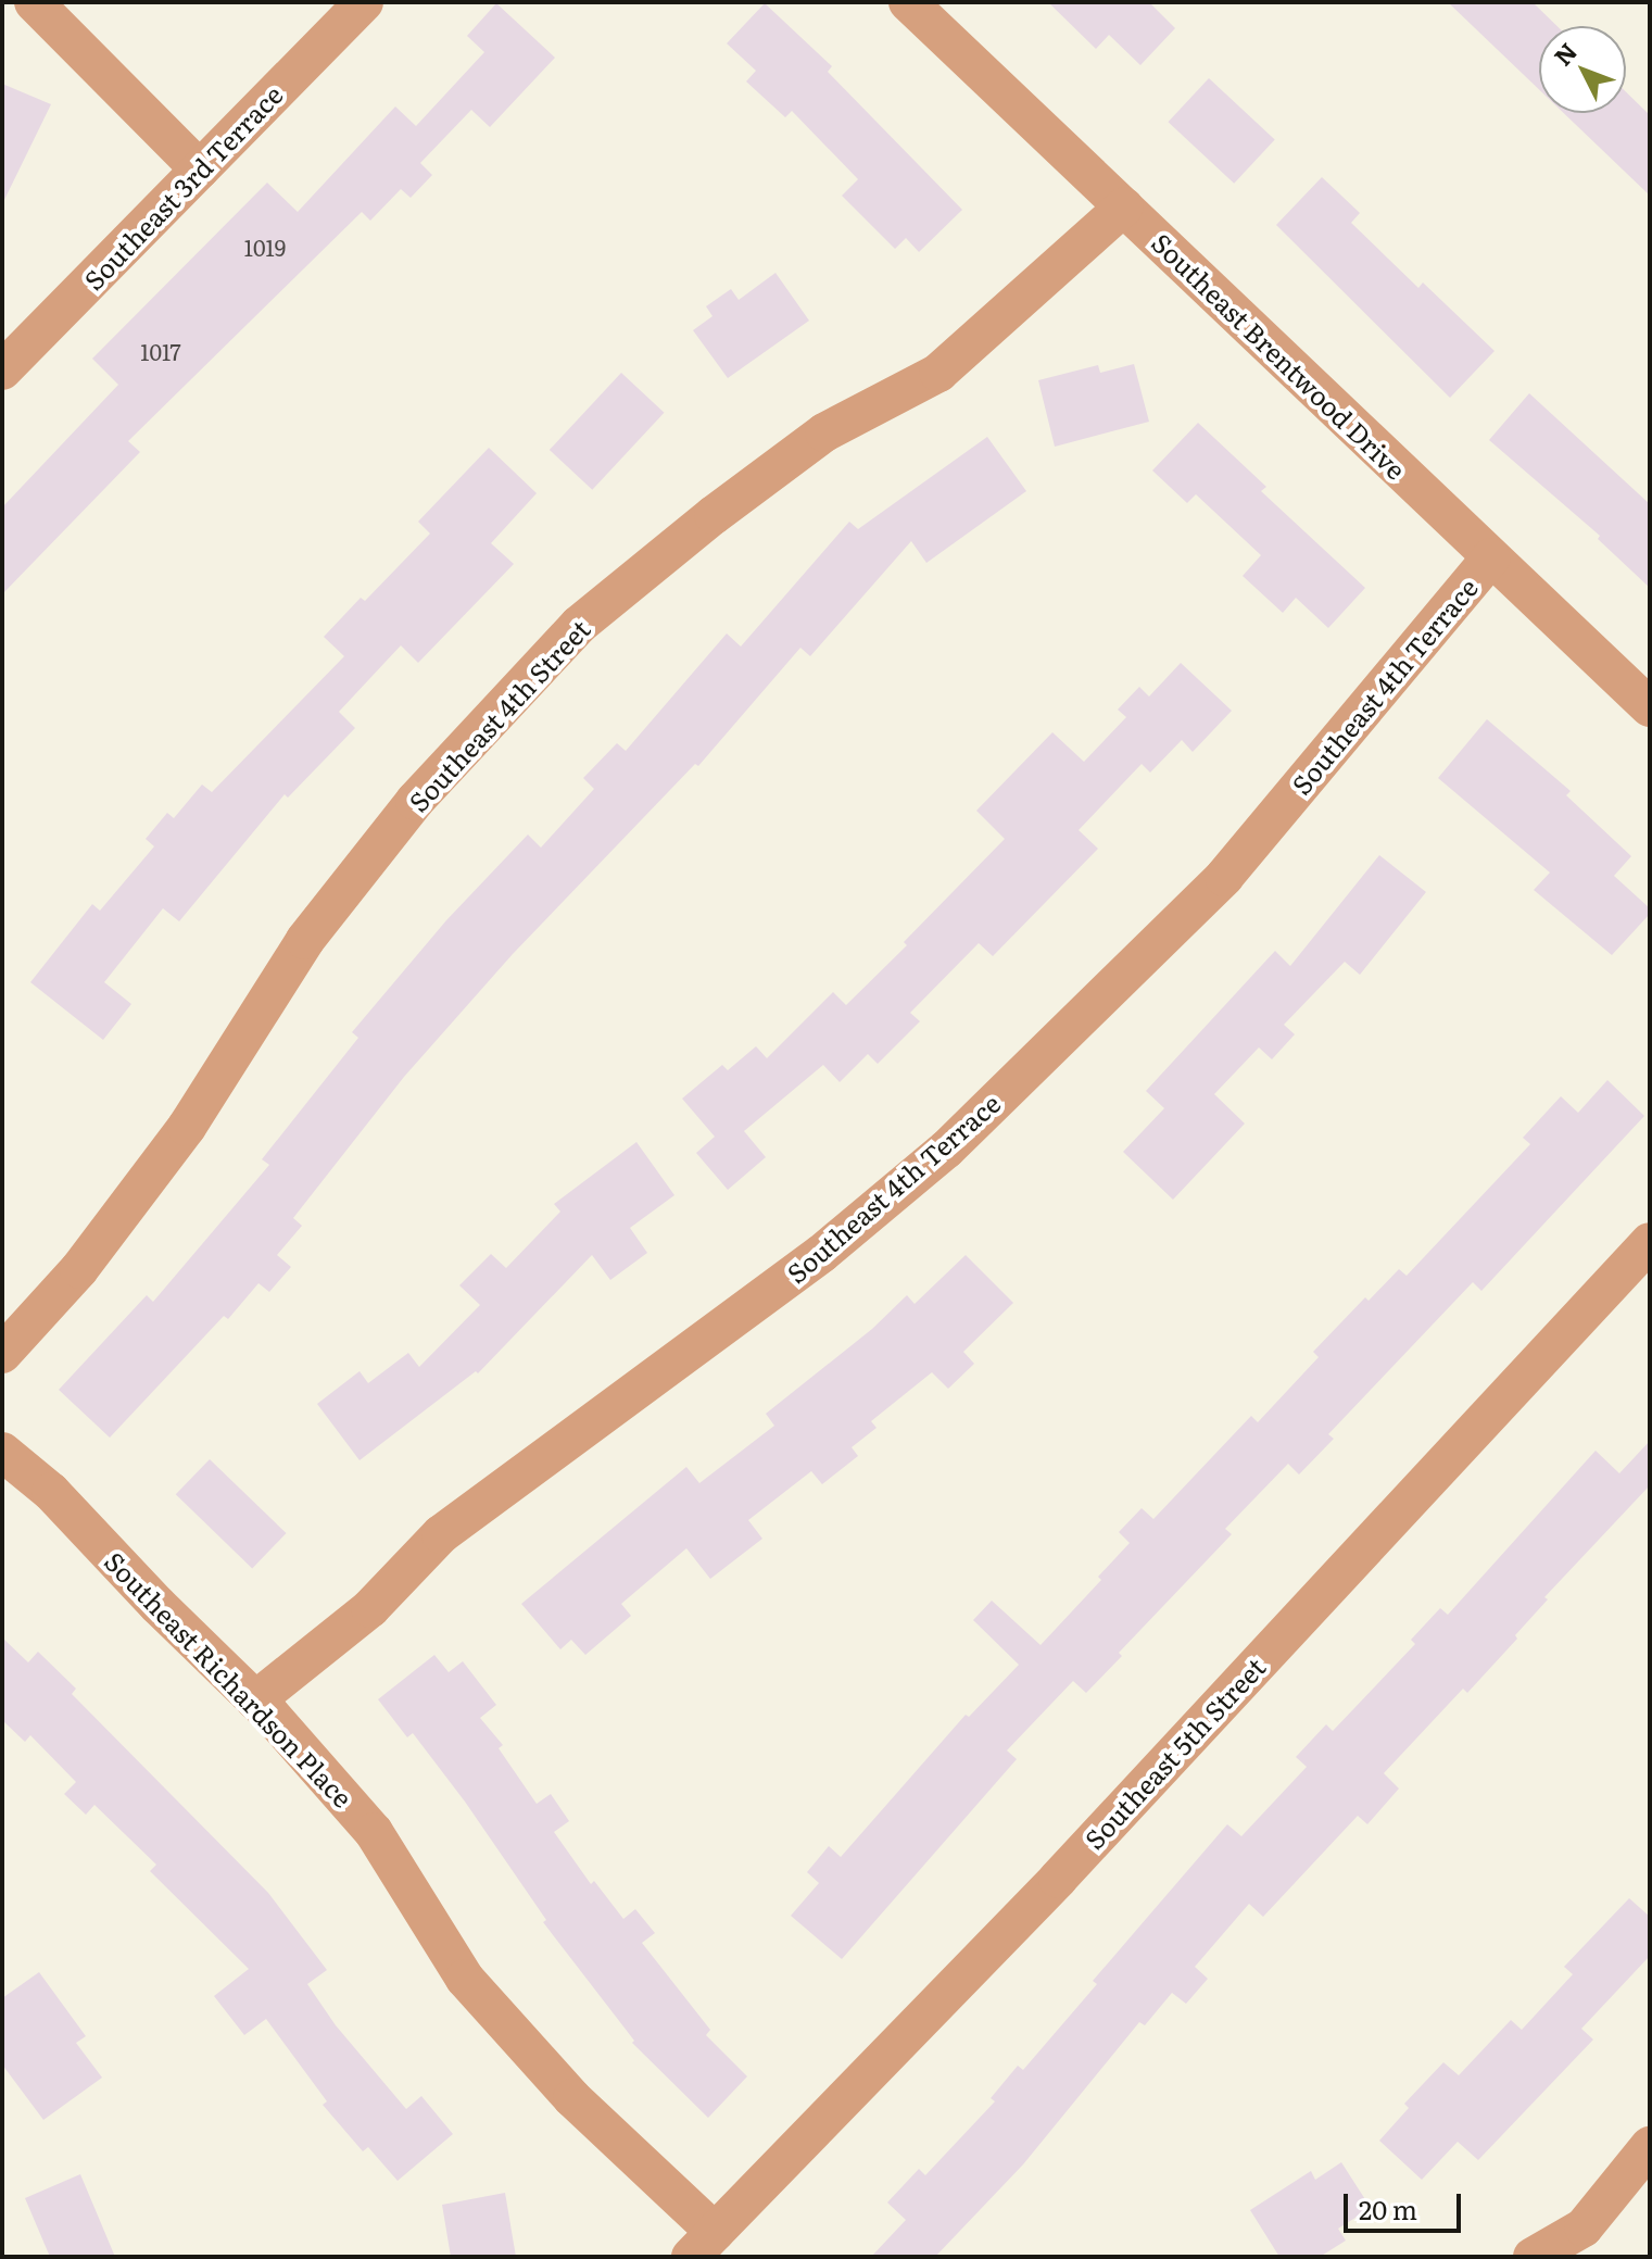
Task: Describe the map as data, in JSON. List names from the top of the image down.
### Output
{
  "streets": {
    "street": [
      "Southeast 3rd Terrace",
      "Southeast Brentwood Drive",
      "Southeast 4th Terrace",
      "Southeast 4th Street",
      "Southeast Richardson Place",
      "Southeast 5th Street"
    ]
  },
  "crossings": [
    ["Southeast Brentwood Drive", "Southeast 4th Terrace"],
    ["Southeast Brentwood Drive", "Southeast 4th Street"],
    ["Southeast 4th Terrace", "Southeast Richardson Place"],
    ["Southeast Richardson Place", "Southeast 5th Street"]
  ],
  "house_numbers": ["1019", "1017"],
  "scale_bar": "20 m",
  "north": "top left"
}
